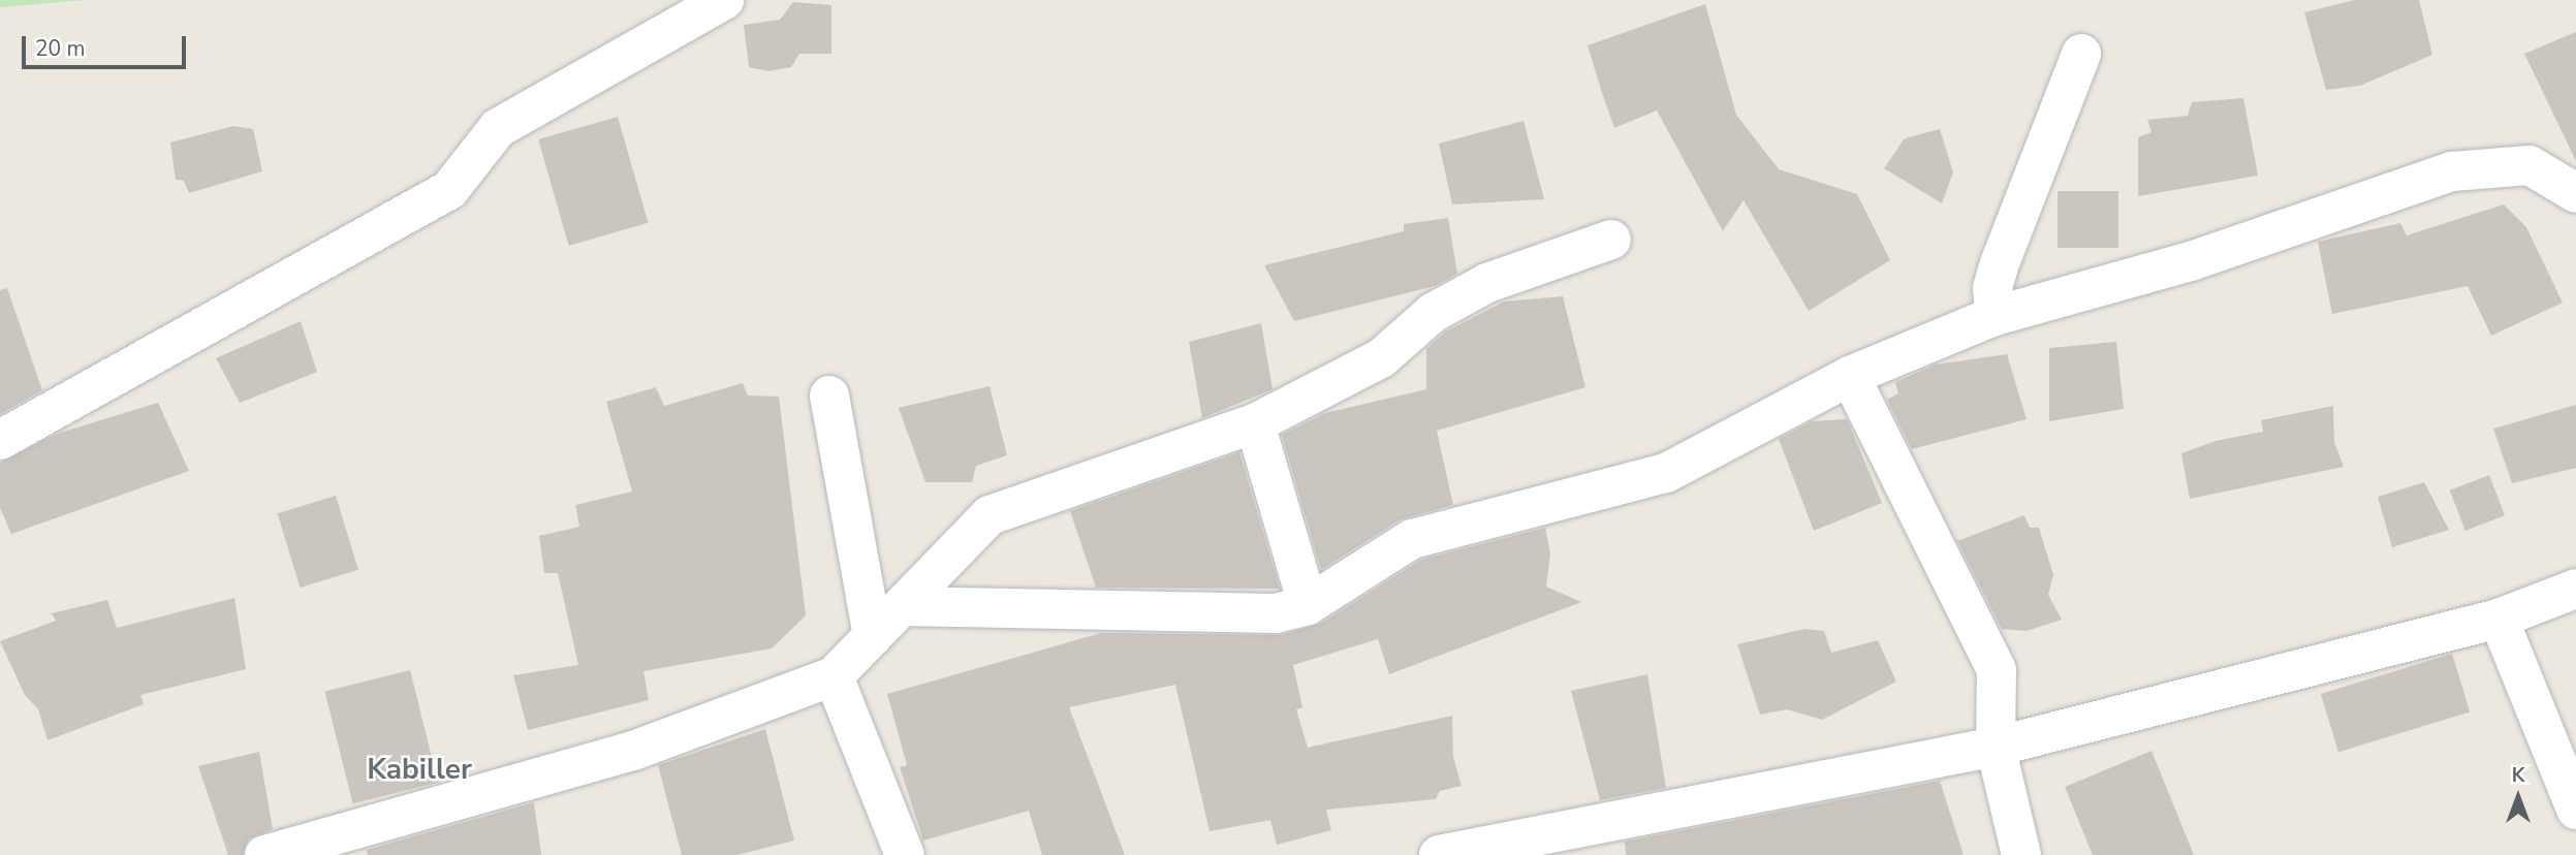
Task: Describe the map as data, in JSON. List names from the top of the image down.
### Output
{
  "districts": ["Kabiller"],
  "scale_bar": "20 m",
  "north": "top"
}
